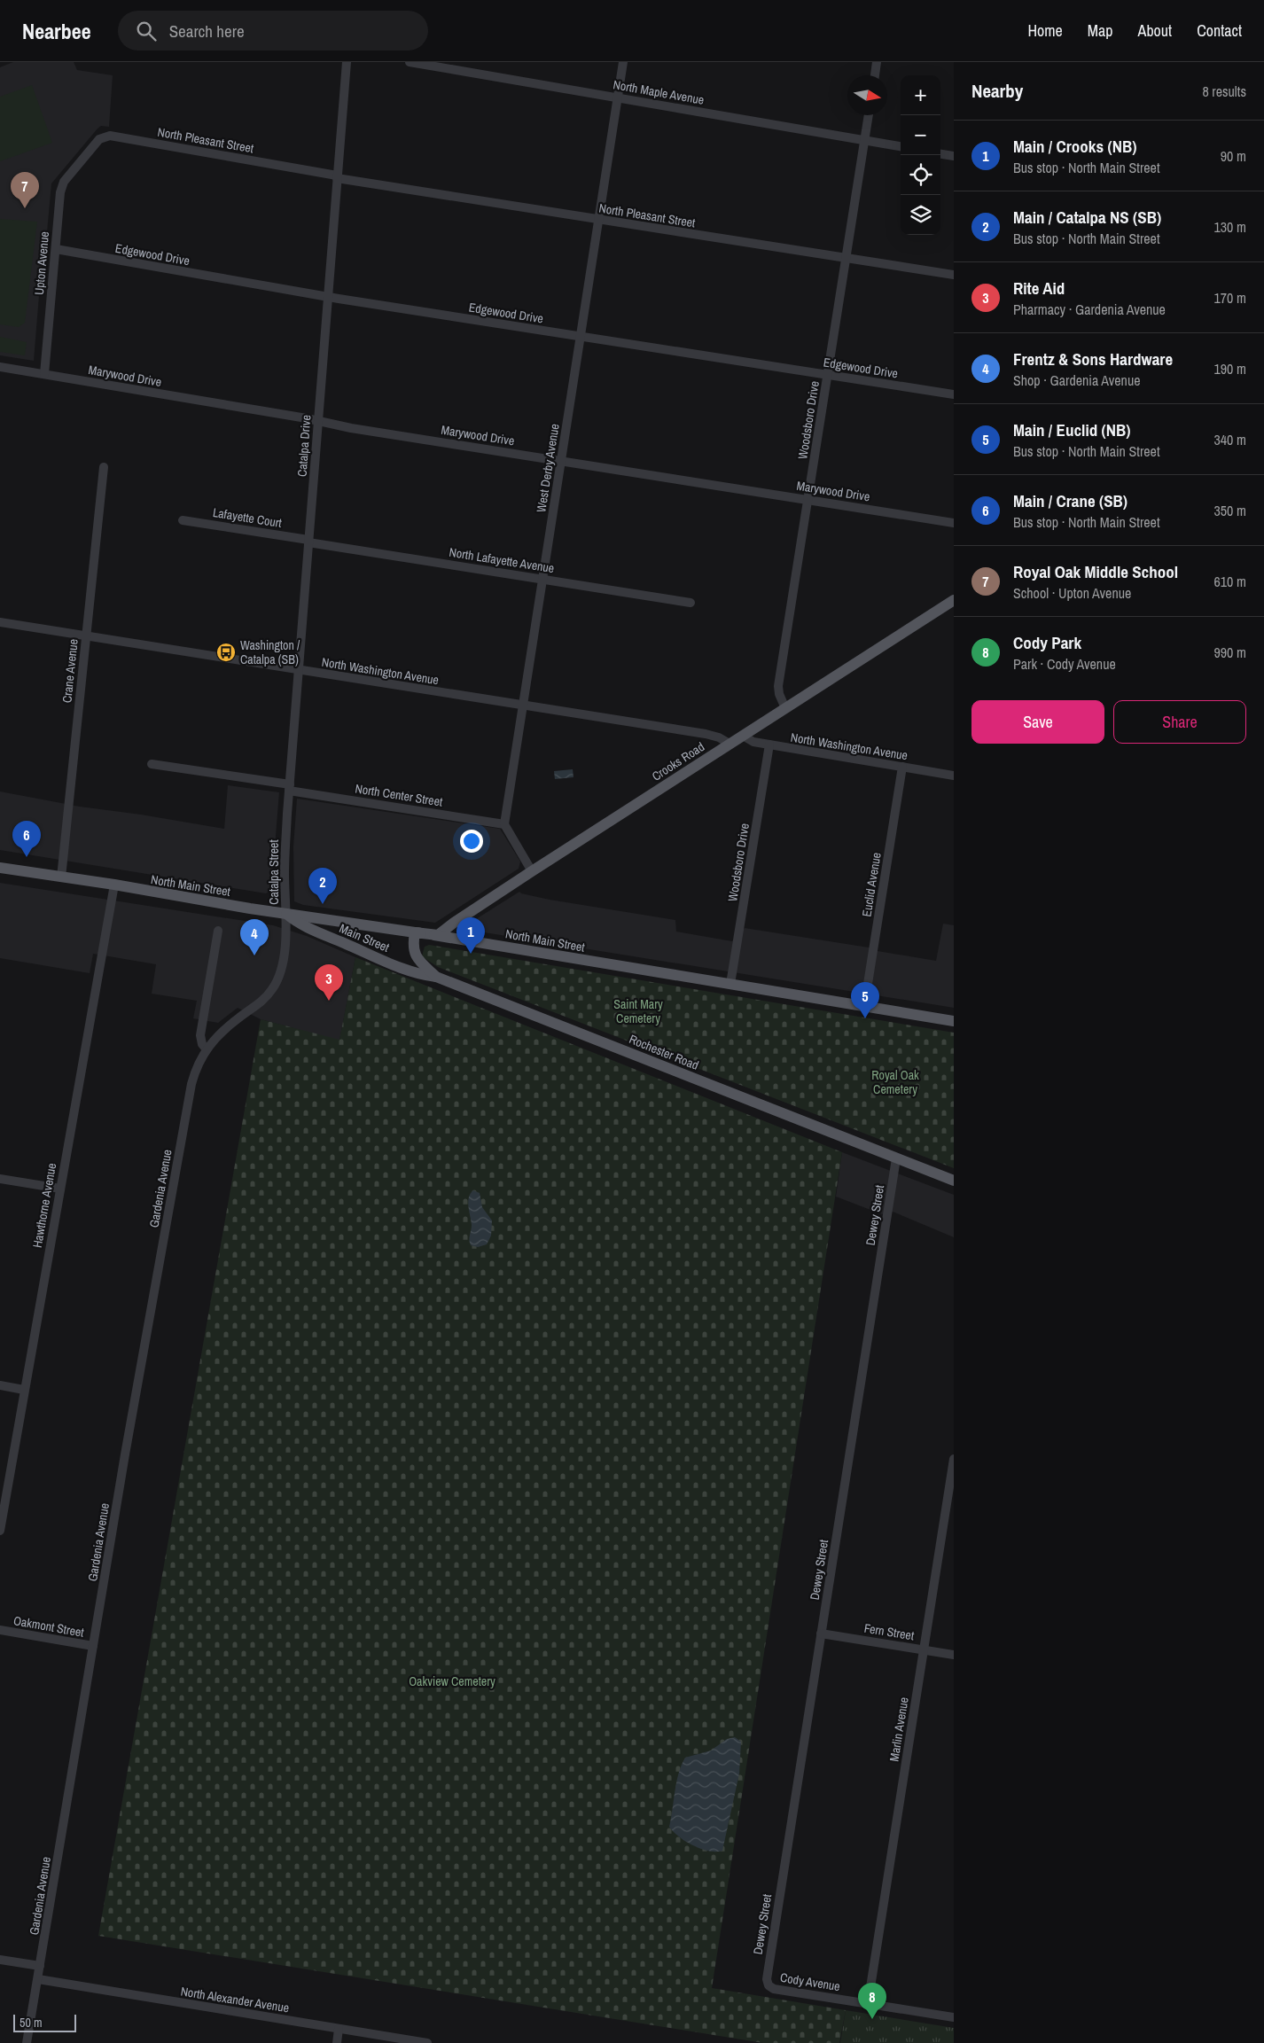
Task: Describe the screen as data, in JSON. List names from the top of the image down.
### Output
{
  "streets": {
    "main road": [
      "Crooks Road",
      "North Main Street",
      "Main Street",
      "Rochester Road"
    ],
    "street": [
      "North Maple Avenue",
      "North Pleasant Street",
      "Edgewood Drive",
      "Upton Avenue",
      "Marywood Drive",
      "Woodsboro Drive",
      "Catalpa Drive",
      "West Derby Avenue",
      "Lafayette Court",
      "North Lafayette Avenue",
      "Crane Avenue",
      "North Washington Avenue",
      "North Center Street",
      "Catalpa Street",
      "Euclid Avenue",
      "Gardenia Avenue",
      "Hawthorne Avenue",
      "Dewey Street",
      "Oakmont Street",
      "Fern Street",
      "Marlin Avenue",
      "Cody Avenue",
      "North Alexander Avenue"
    ]
  },
  "crossings": [
    ["North Maple Avenue", "Woodsboro Drive"],
    ["North Maple Avenue", "West Derby Avenue"],
    ["North Pleasant Street", "Upton Avenue"],
    ["North Pleasant Street", "Woodsboro Drive"],
    ["North Pleasant Street", "Catalpa Drive"],
    ["North Pleasant Street", "West Derby Avenue"],
    ["Edgewood Drive", "Upton Avenue"],
    ["Edgewood Drive", "Woodsboro Drive"],
    ["Edgewood Drive", "Catalpa Drive"],
    ["Edgewood Drive", "West Derby Avenue"],
    ["Upton Avenue", "Marywood Drive"],
    ["Marywood Drive", "Woodsboro Drive"],
    ["Marywood Drive", "Catalpa Drive"],
    ["Marywood Drive", "West Derby Avenue"],
    ["Woodsboro Drive", "North Washington Avenue"],
    ["Woodsboro Drive", "Crooks Road"],
    ["Woodsboro Drive", "North Main Street"],
    ["Catalpa Drive", "Lafayette Court"],
    ["Catalpa Drive", "North Lafayette Avenue"],
    ["Catalpa Drive", "North Washington Avenue"],
    ["Catalpa Drive", "North Center Street"],
    ["Catalpa Drive", "Catalpa Street"],
    ["West Derby Avenue", "North Lafayette Avenue"],
    ["West Derby Avenue", "North Washington Avenue"],
    ["West Derby Avenue", "North Center Street"],
    ["Lafayette Court", "North Lafayette Avenue"],
    ["Crane Avenue", "North Washington Avenue"],
    ["Crane Avenue", "North Main Street"],
    ["North Washington Avenue", "Crooks Road"],
    ["North Washington Avenue", "Euclid Avenue"],
    ["Crooks Road", "North Main Street"],
    ["Catalpa Street", "North Main Street"],
    ["Catalpa Street", "Main Street"],
    ["Catalpa Street", "Gardenia Avenue"],
    ["Euclid Avenue", "North Main Street"],
    ["North Main Street", "Main Street"],
    ["North Main Street", "Rochester Road"],
    ["North Main Street", "Gardenia Avenue"],
    ["North Main Street", "Hawthorne Avenue"],
    ["Main Street", "Rochester Road"],
    ["Main Street", "Gardenia Avenue"],
    ["Rochester Road", "Dewey Street"],
    ["Gardenia Avenue", "Oakmont Street"],
    ["Gardenia Avenue", "North Alexander Avenue"],
    ["Dewey Street", "Fern Street"],
    ["Dewey Street", "Cody Avenue"],
    ["Fern Street", "Marlin Avenue"],
    ["Marlin Avenue", "Cody Avenue"]
  ],
  "parks": ["Saint Mary Cemetery", "Royal Oak Cemetery", "Oakview Cemetery"],
  "places": {
    "bus stop": ["Washington / Catalpa (SB)"]
  },
  "scale_bar": "50 m",
  "north": "right",
  "page": {
    "header": "Nearbee",
    "search": "Search here",
    "nav": [
      "Home",
      "Map",
      "About",
      "Contact"
    ],
    "heading": ["Nearby", "8 results"],
    "map_buttons": ["+", "−"],
    "list": [
      {
        "mark": "1",
        "name": "Main / Crooks (NB)",
        "note": "Bus stop · North Main Street",
        "value": "90 m"
      },
      {
        "mark": "2",
        "name": "Main / Catalpa NS (SB)",
        "note": "Bus stop · North Main Street",
        "value": "130 m"
      },
      {
        "mark": "3",
        "name": "Rite Aid",
        "note": "Pharmacy · Gardenia Avenue",
        "value": "170 m"
      },
      {
        "mark": "4",
        "name": "Frentz & Sons Hardware",
        "note": "Shop · Gardenia Avenue",
        "value": "190 m"
      },
      {
        "mark": "5",
        "name": "Main / Euclid (NB)",
        "note": "Bus stop · North Main Street",
        "value": "340 m"
      },
      {
        "mark": "6",
        "name": "Main / Crane (SB)",
        "note": "Bus stop · North Main Street",
        "value": "350 m"
      },
      {
        "mark": "7",
        "name": "Royal Oak Middle School",
        "note": "School · Upton Avenue",
        "value": "610 m"
      },
      {
        "mark": "8",
        "name": "Cody Park",
        "note": "Park · Cody Avenue",
        "value": "990 m"
      }
    ],
    "pins": [
      "7",
      "6",
      "2",
      "1",
      "4",
      "3",
      "5",
      "8"
    ],
    "buttons": ["Save", "Share"],
    "scale": "50 m"
  }
}
